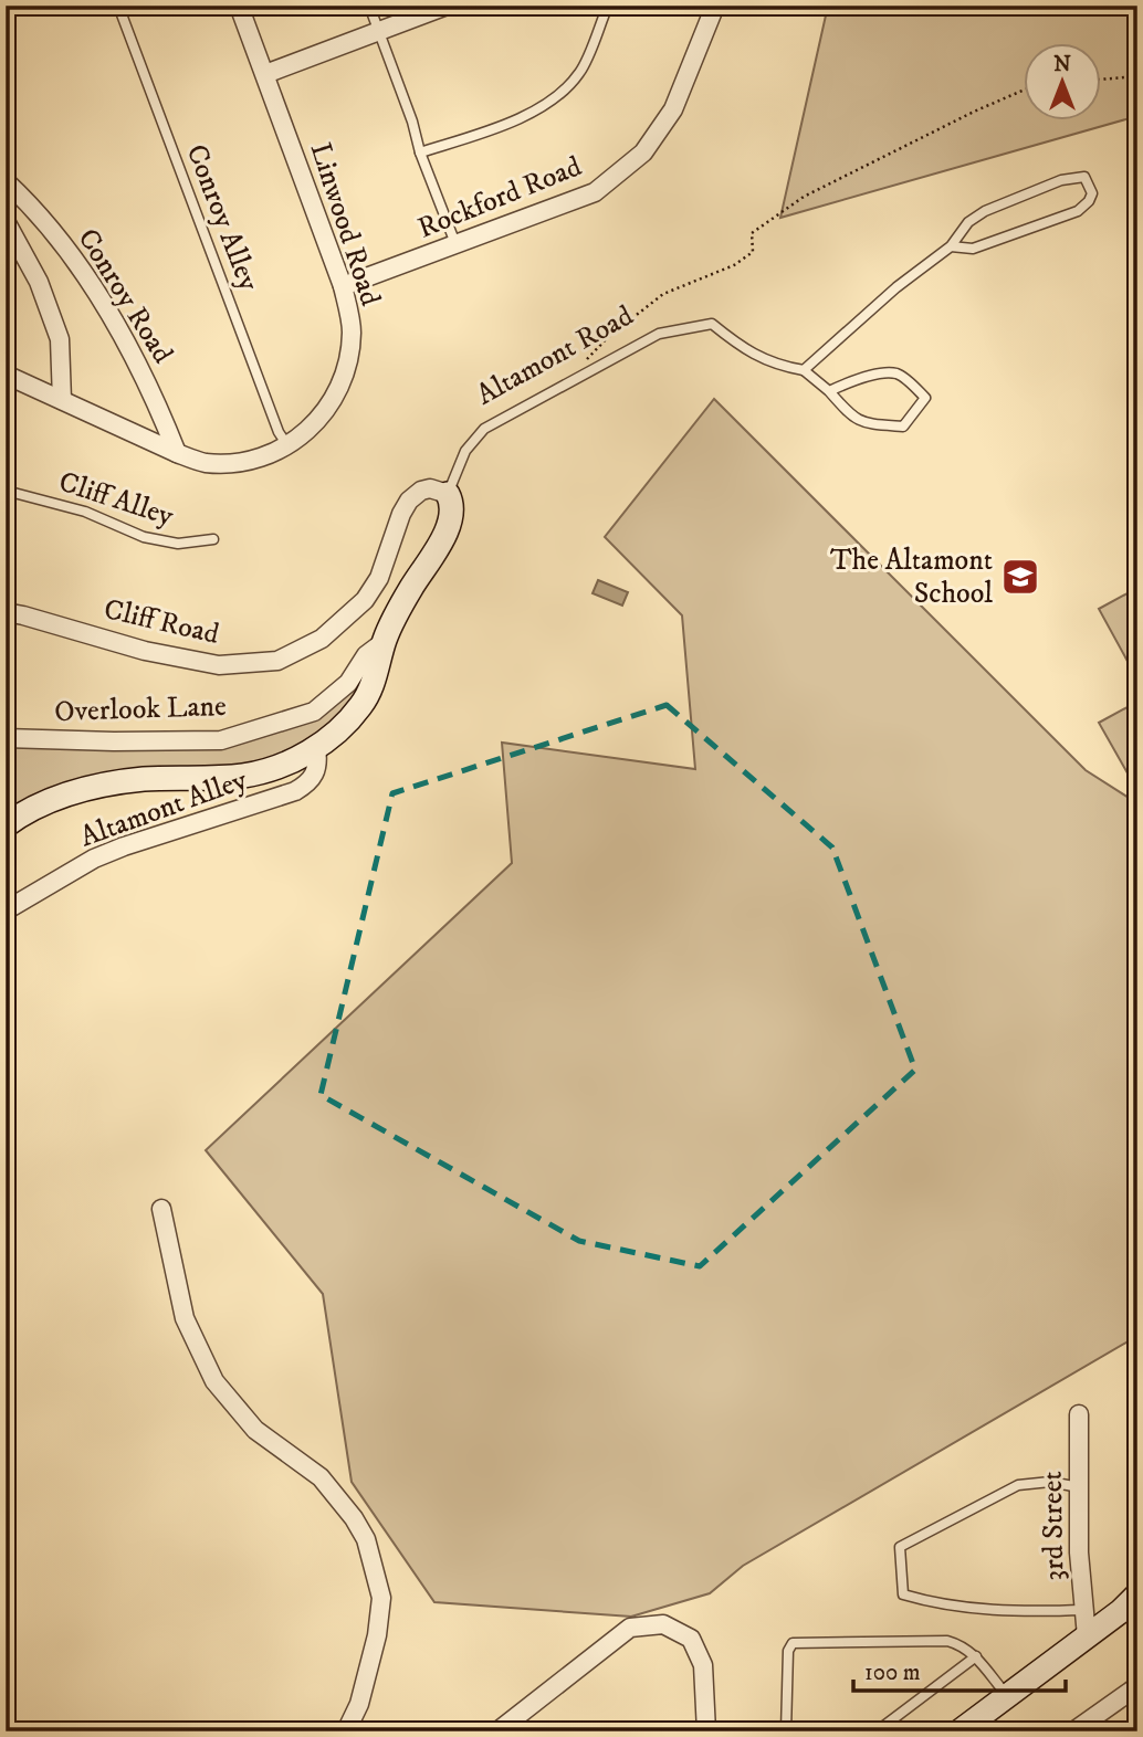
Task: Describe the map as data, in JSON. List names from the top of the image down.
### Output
{
  "streets": {
    "street": [
      "Rockford Road",
      "Linwood Road",
      "Conroy Road",
      "Altamont Road",
      "Cliff Road",
      "Overlook Lane",
      "Altamont Alley",
      "3rd Street"
    ],
    "lane": ["Conroy Alley", "Cliff Alley"]
  },
  "crossings": [
    ["Rockford Road", "Linwood Road"],
    ["Conroy Alley", "Linwood Road"],
    ["Linwood Road", "Conroy Road"],
    ["Altamont Road", "Cliff Road"],
    ["Altamont Road", "Overlook Lane"],
    ["Altamont Road", "Altamont Alley"]
  ],
  "places": {
    "school or university": ["The Altamont School"]
  },
  "scale_bar": "100 m",
  "north": "top"
}
